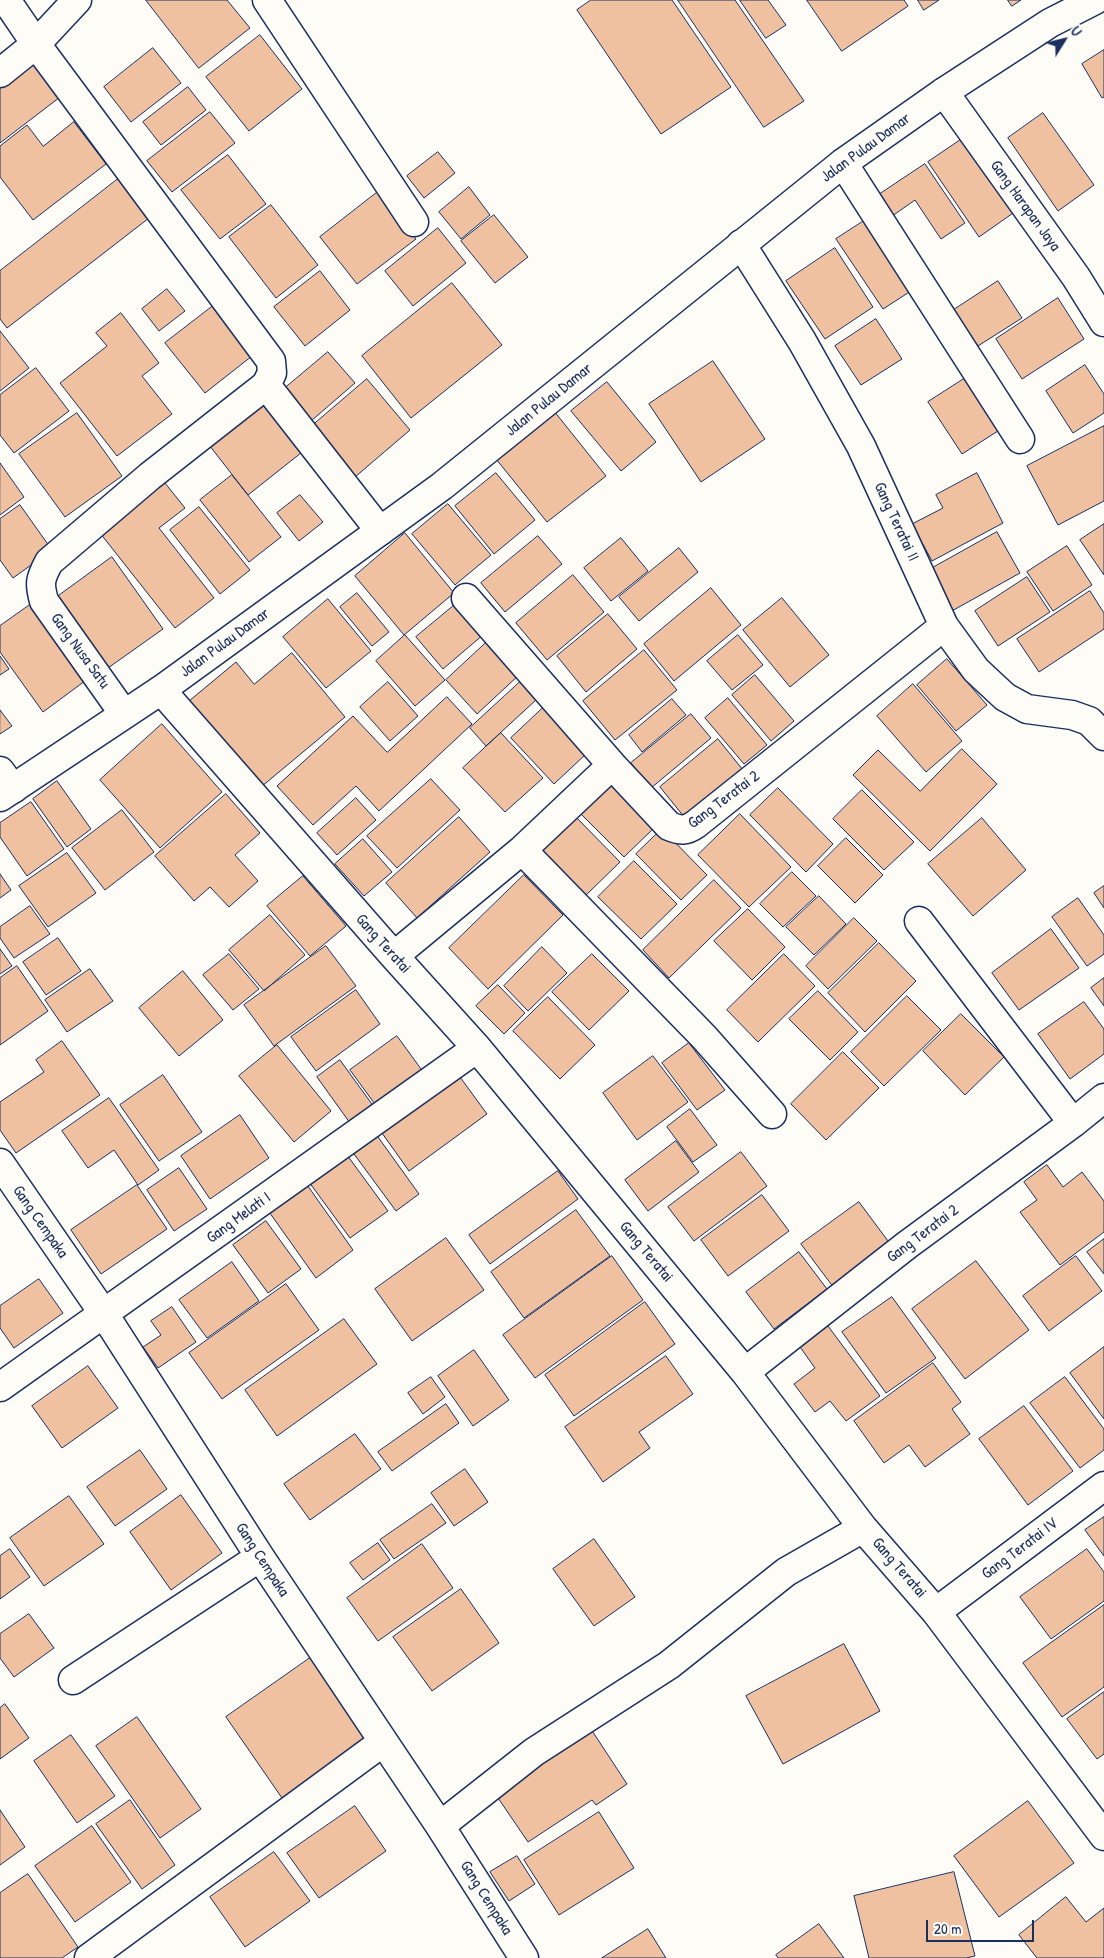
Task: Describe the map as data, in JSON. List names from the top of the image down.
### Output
{
  "streets": {
    "street": [
      "Jalan Pulau Damar",
      "Gang Harapan Jaya",
      "Gang Teratai II",
      "Gang Nusa Satu",
      "Gang Teratai 2",
      "Gang Teratai",
      "Gang Melati I",
      "Gang Cempaka",
      "Gang Teratai IV"
    ]
  },
  "crossings": [
    ["Jalan Pulau Damar", "Gang Harapan Jaya"],
    ["Jalan Pulau Damar", "Gang Teratai II"],
    ["Jalan Pulau Damar", "Gang Nusa Satu"],
    ["Jalan Pulau Damar", "Gang Teratai"],
    ["Gang Teratai II", "Gang Teratai 2"],
    ["Gang Teratai 2", "Gang Teratai"],
    ["Gang Teratai", "Gang Melati I"],
    ["Gang Teratai", "Gang Teratai IV"],
    ["Gang Melati I", "Gang Cempaka"]
  ],
  "scale_bar": "20 m",
  "north": "top right"
}
